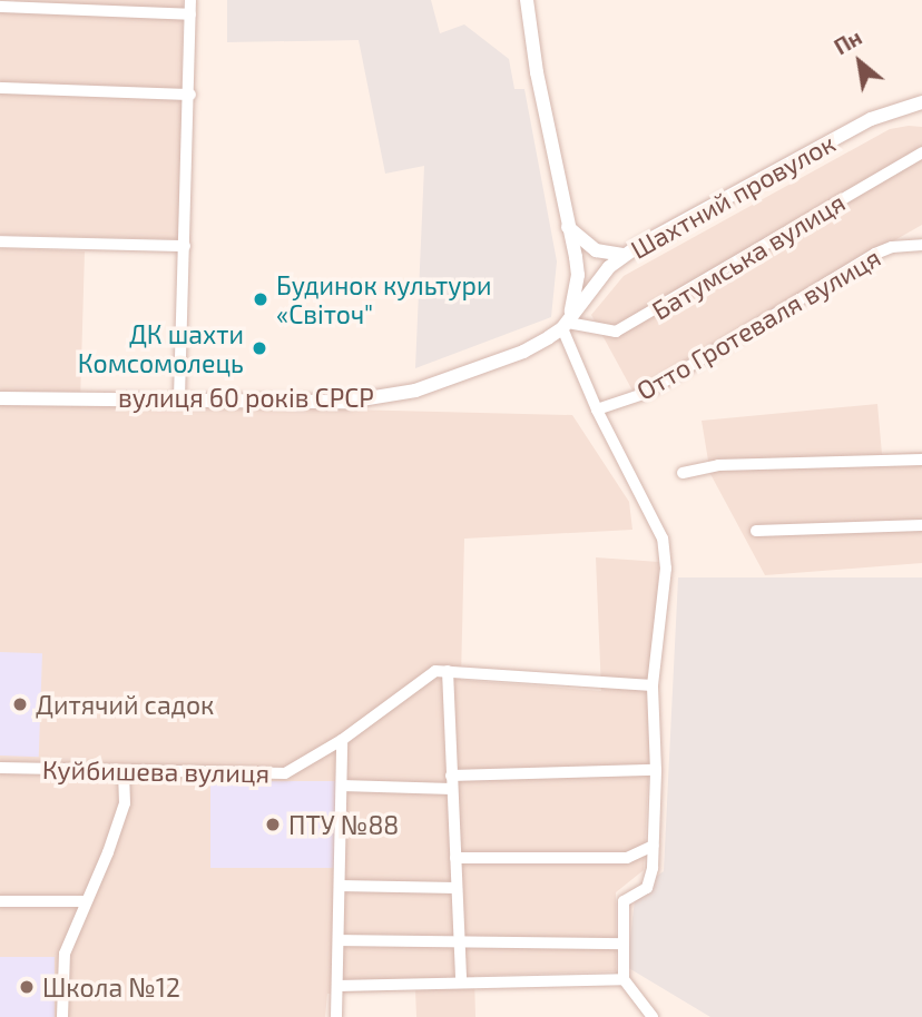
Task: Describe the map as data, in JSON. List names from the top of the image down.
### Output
{
  "streets": {
    "street": [
      "Шахтний провулок",
      "Батумська вулиця",
      "Отто Гротеваля вулиця",
      "вулиця 60 років СРСР",
      "Куйбишева вулиця"
    ]
  },
  "crossings": [
    ["Шахтний провулок", "Батумська вулиця"],
    ["Шахтний провулок", "вулиця 60 років СРСР"],
    ["Батумська вулиця", "вулиця 60 років СРСР"]
  ],
  "places": [
    "Будинок культури «Світоч\"",
    "ДК шахти Комсомолець",
    "Дитячий садок",
    "ПТУ №88",
    "Школа №12"
  ],
  "north": "top left"
}
